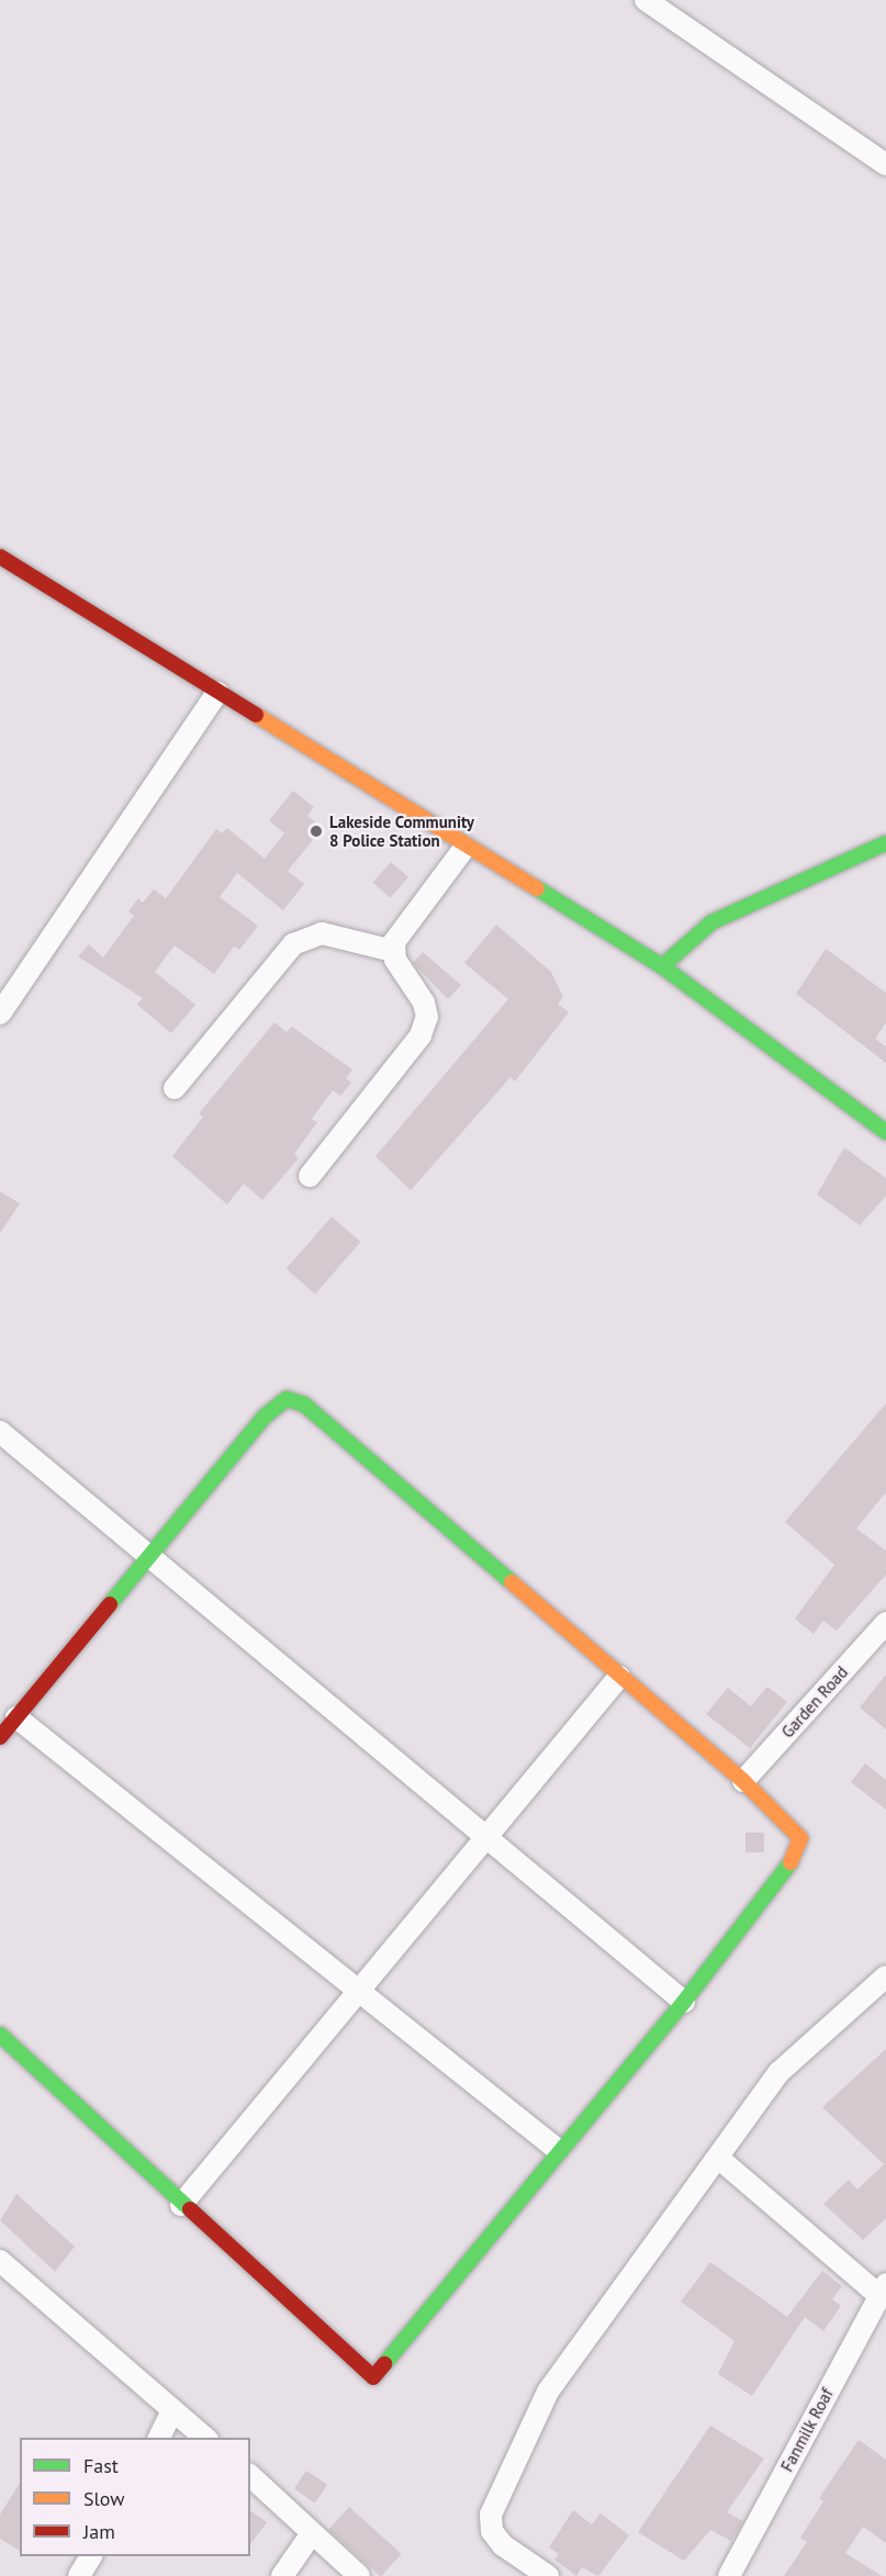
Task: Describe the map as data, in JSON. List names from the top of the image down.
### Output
{
  "streets": {
    "street": ["Garden Road", "Fanmilk Roaf"]
  },
  "places": ["Lakeside Community 8 Police Station"],
  "legend": ["Fast", "Slow", "Jam"]
}
